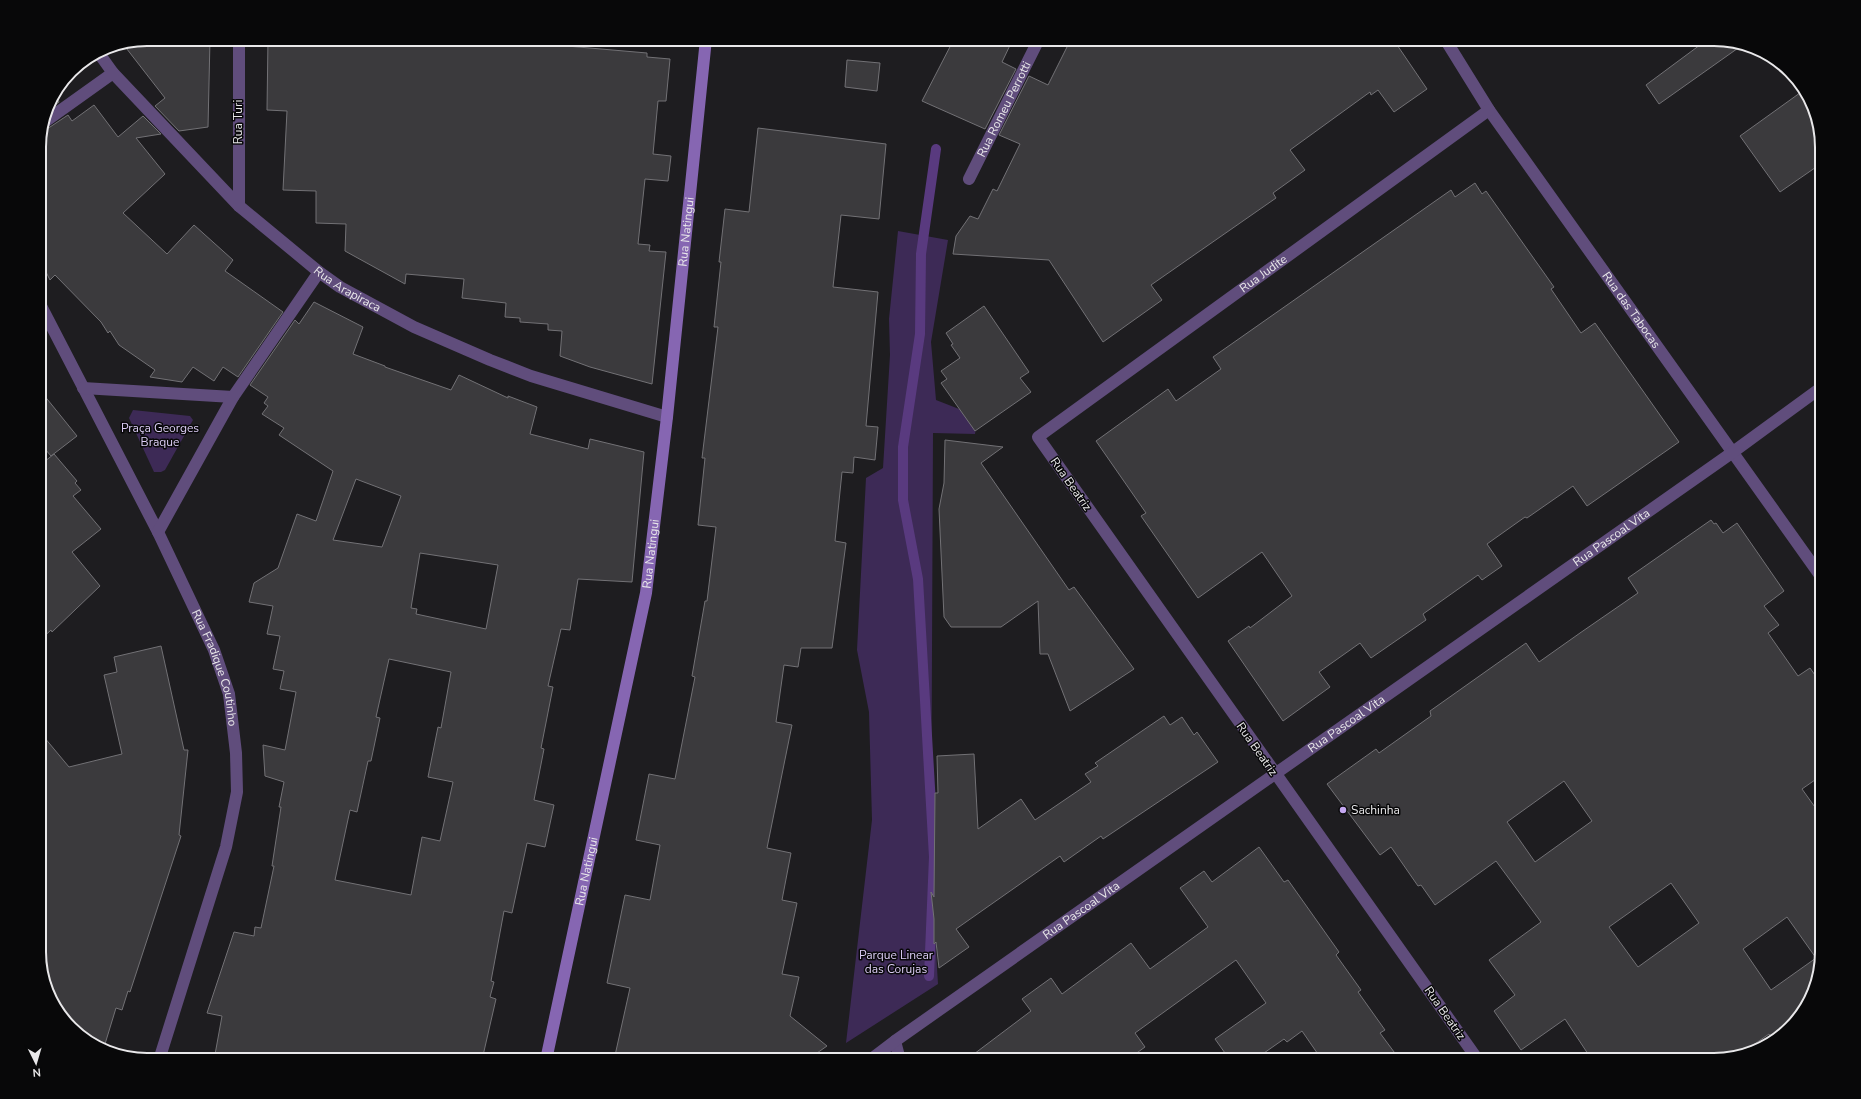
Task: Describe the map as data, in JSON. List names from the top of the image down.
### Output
{
  "streets": {
    "street": [
      "Rua Romeu Perrotti",
      "Rua Turi",
      "Rua Natingui",
      "Rua Judite",
      "Rua Arapiraca",
      "Rua das Tabocas",
      "Rua Beatriz",
      "Rua Pascoal Vita",
      "Rua Fradique Coutinho"
    ]
  },
  "crossings": [
    ["Rua Turi", "Rua Arapiraca"],
    ["Rua Natingui", "Rua Arapiraca"],
    ["Rua Judite", "Rua das Tabocas"],
    ["Rua Judite", "Rua Beatriz"],
    ["Rua das Tabocas", "Rua Pascoal Vita"],
    ["Rua Beatriz", "Rua Pascoal Vita"]
  ],
  "parks": ["Praça Georges Braque", "Parque Linear das Corujas"],
  "places": ["Sachinha"],
  "north": "bottom"
}
